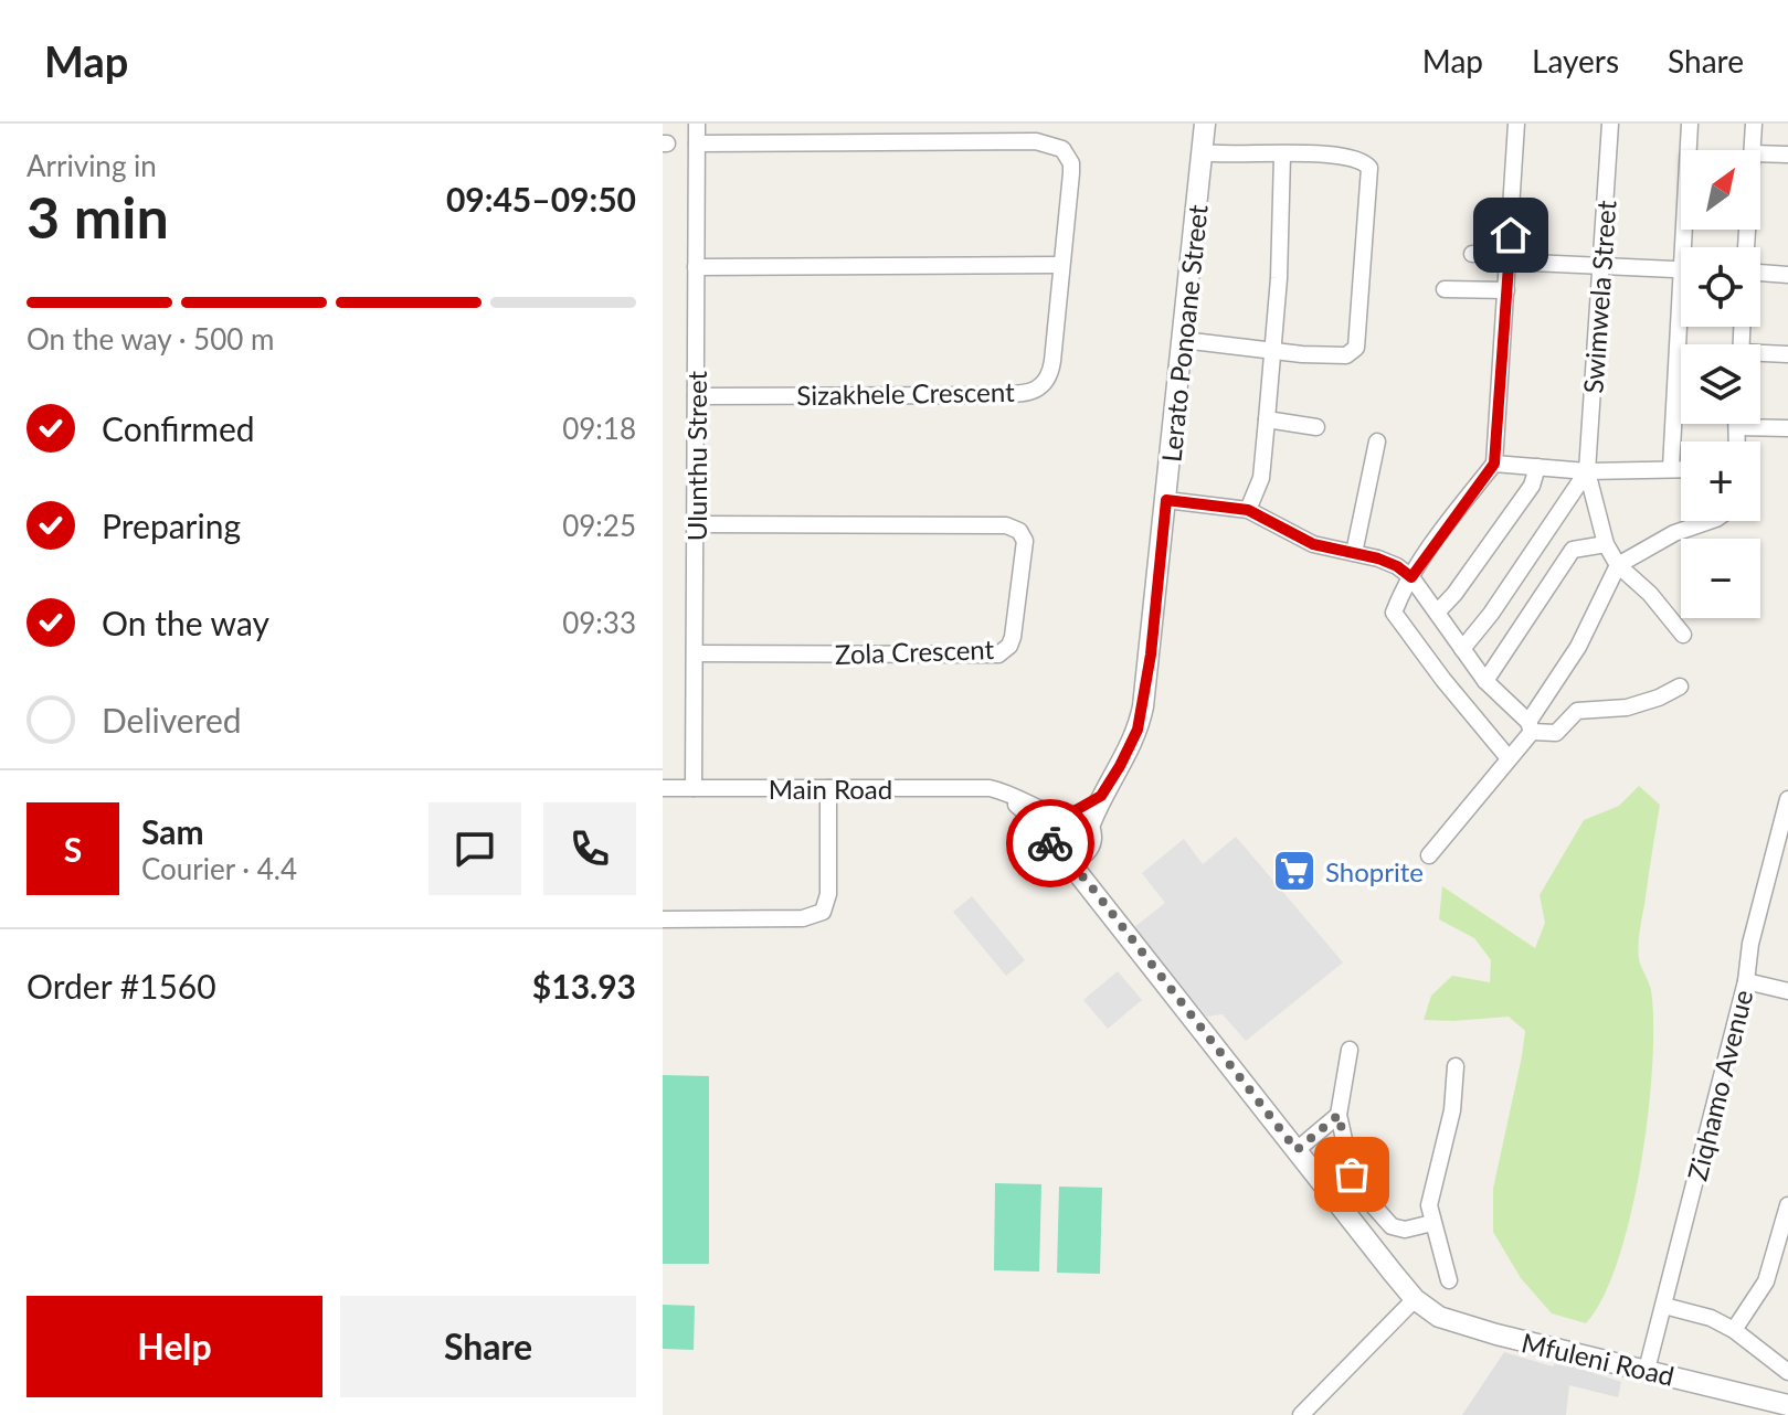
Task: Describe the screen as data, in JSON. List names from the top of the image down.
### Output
{
  "streets": {
    "street": [
      "Swimwela Street",
      "Lerato Ponoane Street",
      "Sizakhele Crescent",
      "Ulunthu Street",
      "Zola Crescent",
      "Main Road",
      "Ziqhamo Avenue",
      "Mfuleni Road"
    ]
  },
  "crossings": [
    ["Lerato Ponoane Street", "Main Road"],
    ["Sizakhele Crescent", "Ulunthu Street"],
    ["Ulunthu Street", "Zola Crescent"],
    ["Ulunthu Street", "Main Road"],
    ["Ziqhamo Avenue", "Mfuleni Road"]
  ],
  "places": {
    "supermarket": ["Shoprite"]
  },
  "north": "top right",
  "page": {
    "header": "Map",
    "nav": ["Map", "Layers", "Share"],
    "heading": ["3 min", "Arriving in", "09:45–09:50"],
    "panel": [
      "Sam",
      "Courier · 4.4",
      "Order #1560",
      "$13.93"
    ],
    "map_buttons": ["+", "−"],
    "bar": "On the way · 500 m",
    "list": [
      ["Confirmed", "09:18"],
      ["Preparing", "09:25"],
      ["On the way", "09:33"],
      "Delivered"
    ],
    "round": "S",
    "buttons": ["Help", "Share"]
  }
}
